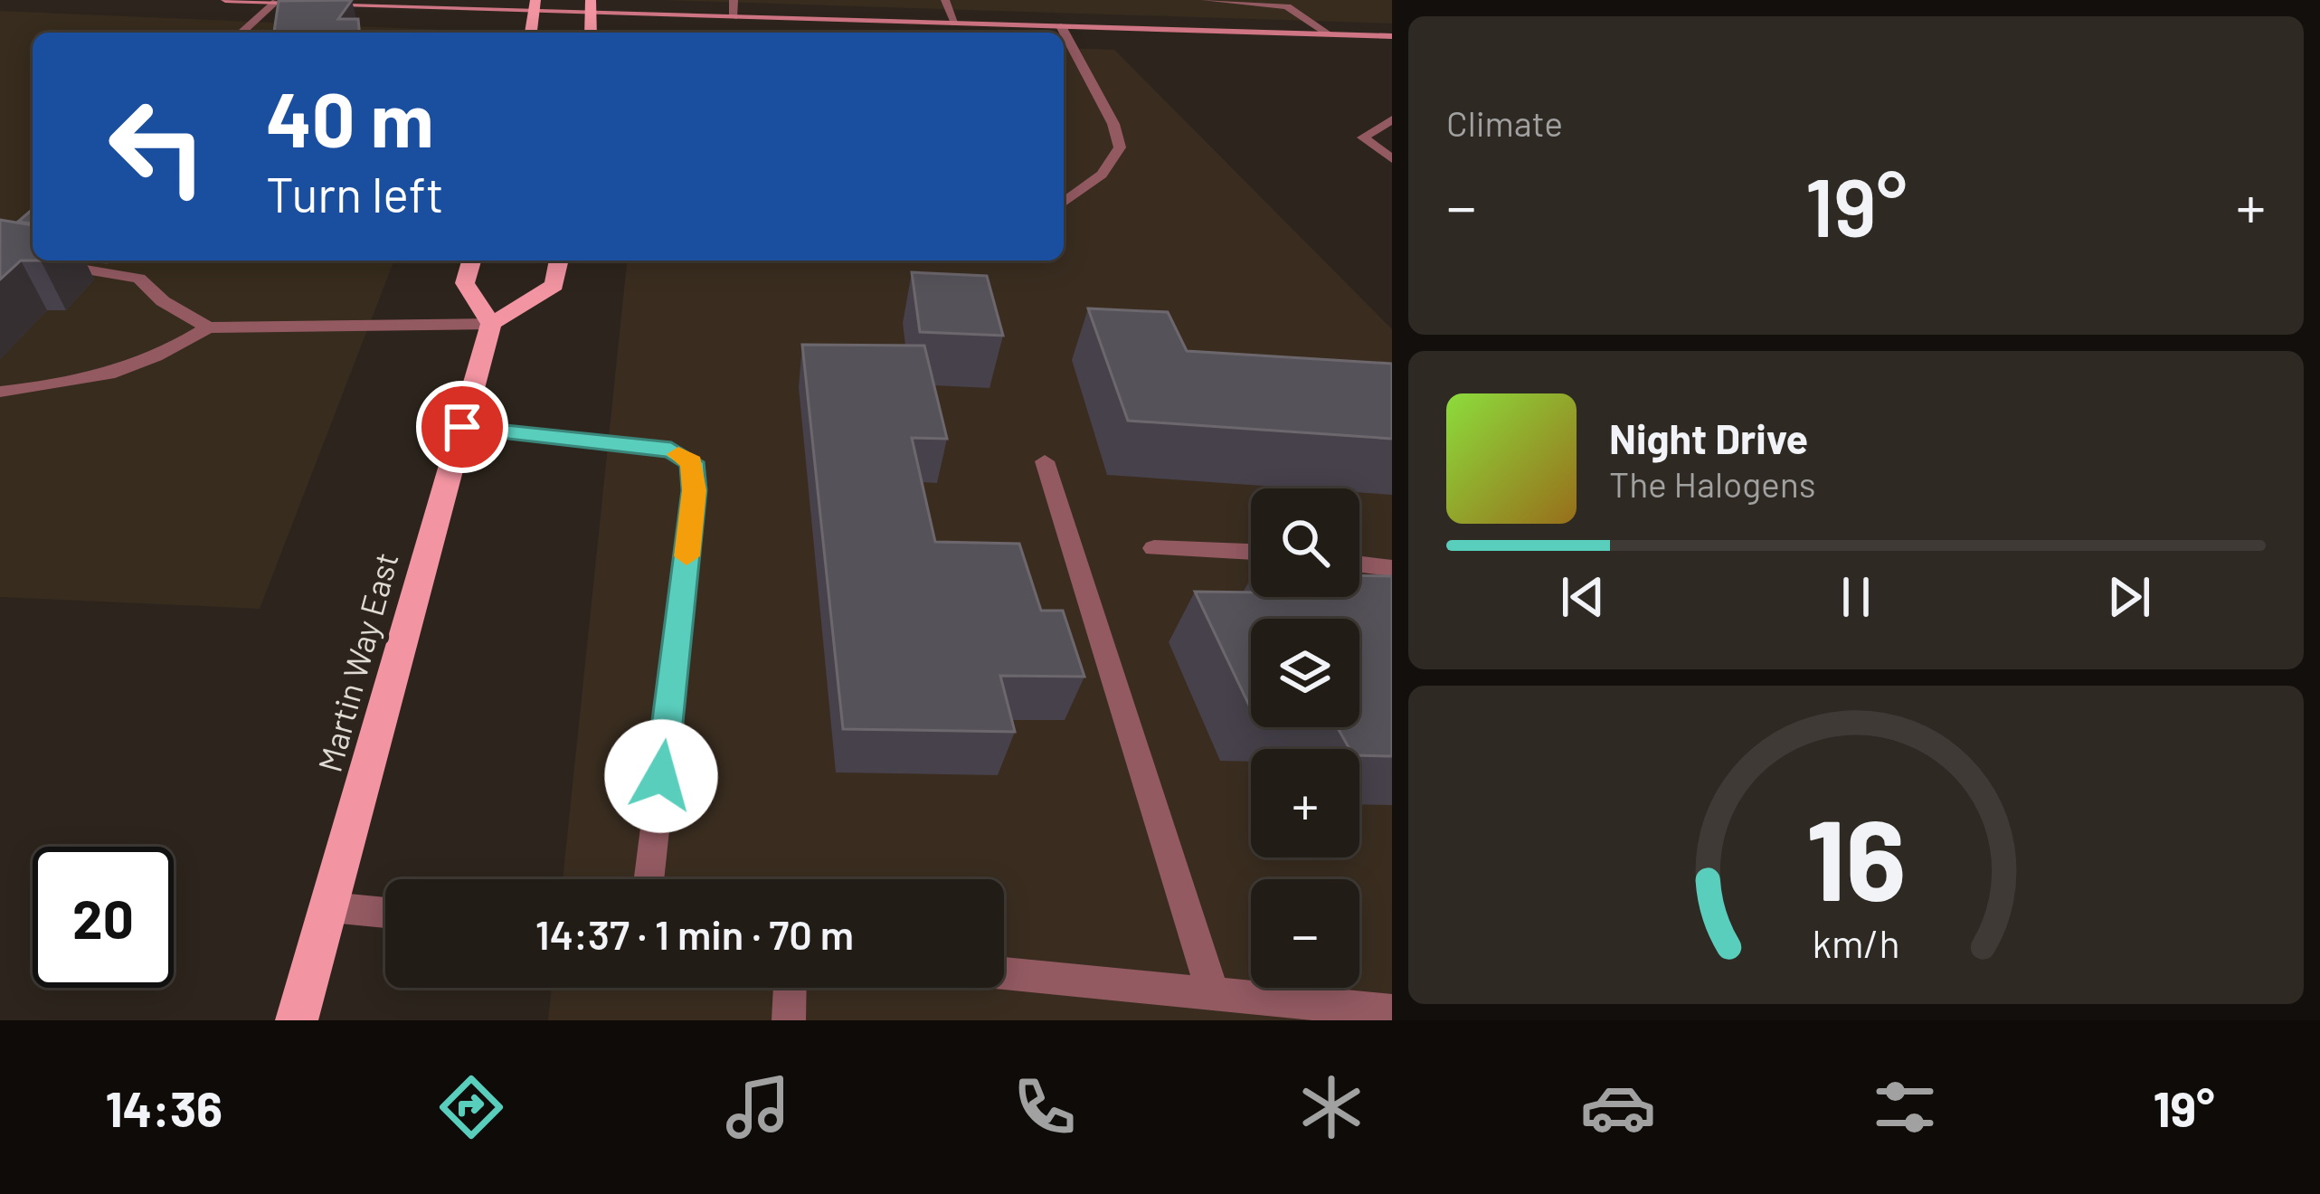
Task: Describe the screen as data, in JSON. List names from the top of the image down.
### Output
{
  "streets": {
    "main road": ["Martin Way East"]
  },
  "page": {
    "tile": "Climate",
    "turn": ["40 m", "Turn left"],
    "heat": ["−", "19°", "+"],
    "song": ["Night Drive", "The Halogens"],
    "map_buttons": ["+", "−"],
    "limit": "20",
    "trip": "14:37 · 1 min · 70 m",
    "tabs": ["14:36", "19°"],
    "gauge": ["16", "km/h"]
  }
}
